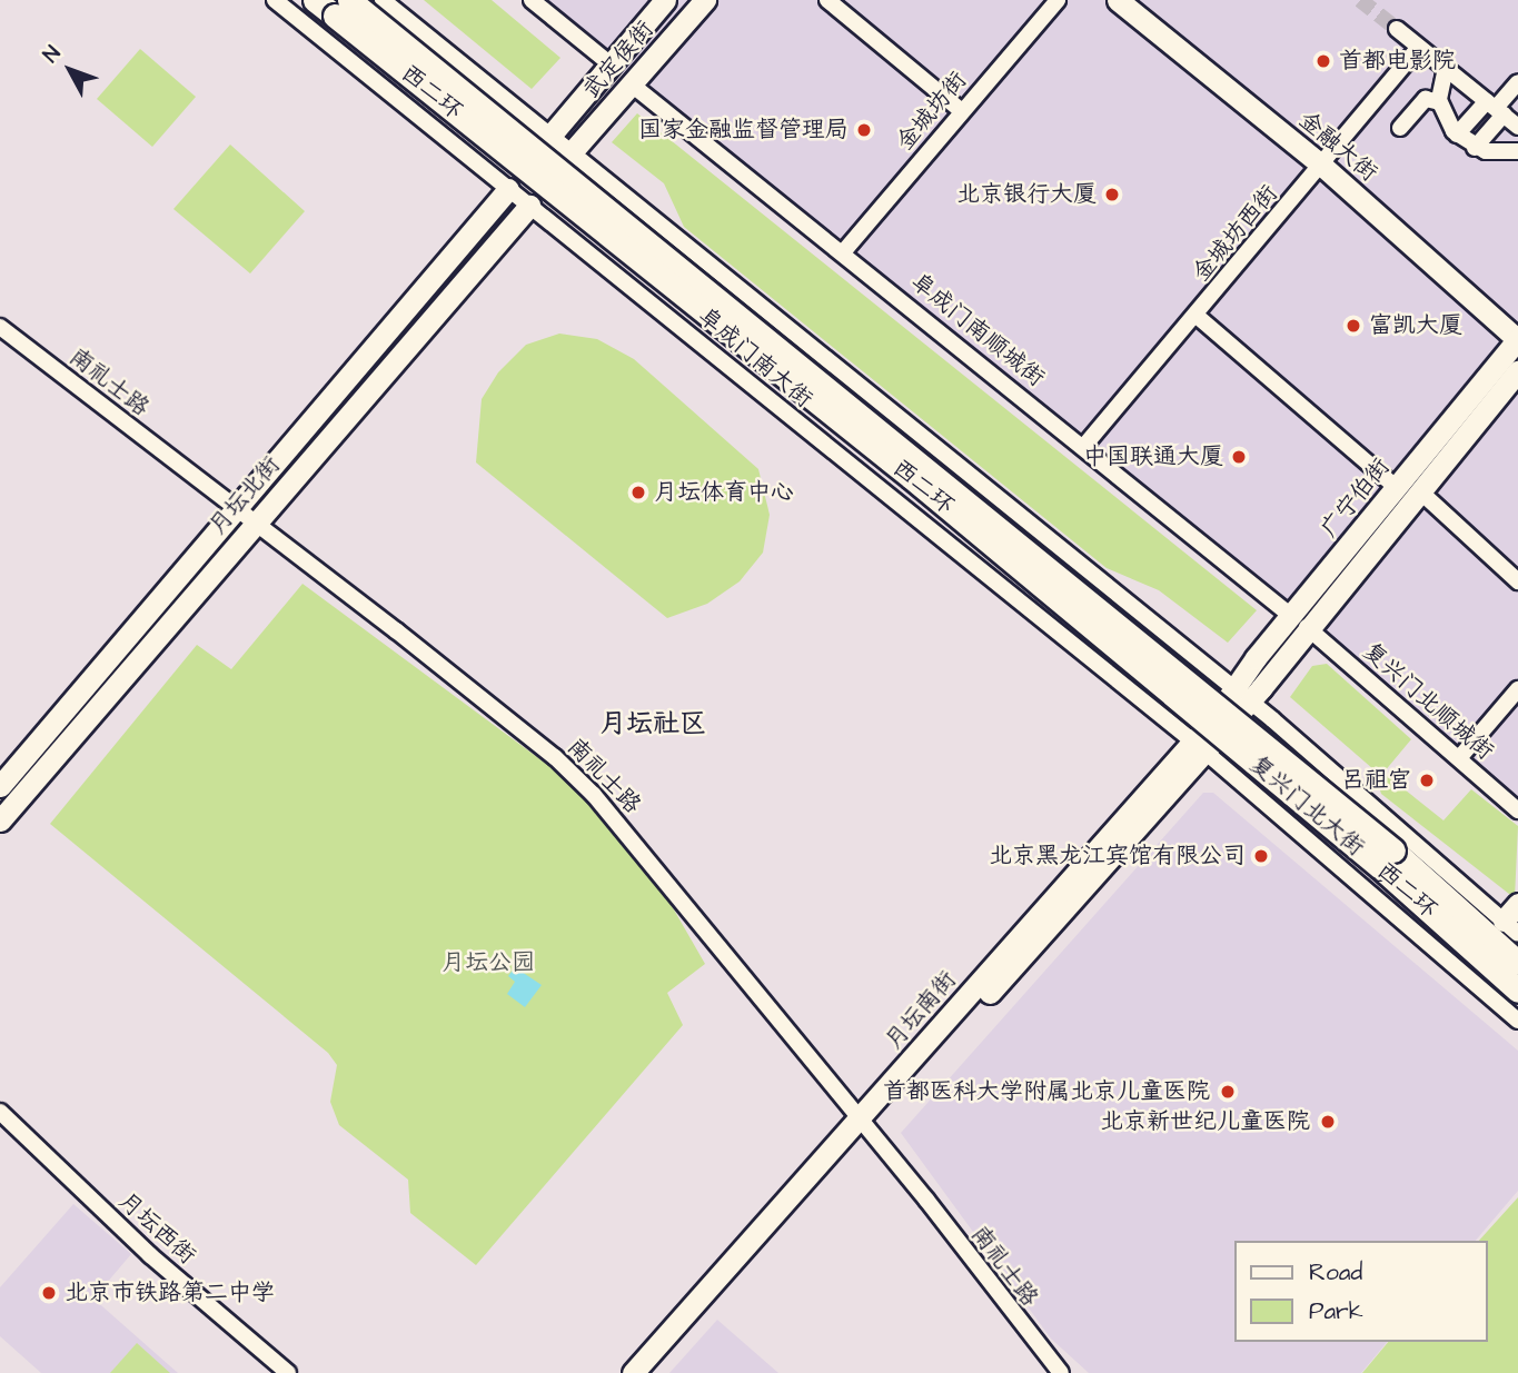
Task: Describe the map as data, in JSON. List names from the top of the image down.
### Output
{
  "streets": {
    "highway": ["西二环"],
    "main road": [
      "武定侯街",
      "金融大街",
      "月坛北街",
      "广宁伯街",
      "月坛南街"
    ],
    "street": [
      "金城坊街",
      "金城坊西街",
      "阜成门南顺城街",
      "阜成门南大街",
      "南礼士路",
      "复兴门北顺城街",
      "复兴门北大街",
      "月坛西街"
    ]
  },
  "crossings": [
    ["武定侯街", "阜成门南顺城街"],
    ["武定侯街", "阜成门南大街"],
    ["金城坊街", "阜成门南顺城街"],
    ["金融大街", "金城坊西街"],
    ["金融大街", "广宁伯街"],
    ["金城坊西街", "阜成门南顺城街"],
    ["阜成门南顺城街", "广宁伯街"],
    ["阜成门南顺城街", "复兴门北顺城街"],
    ["阜成门南大街", "月坛北街"],
    ["阜成门南大街", "广宁伯街"],
    ["阜成门南大街", "复兴门北大街"],
    ["阜成门南大街", "月坛南街"],
    ["南礼士路", "月坛北街"],
    ["南礼士路", "月坛南街"],
    ["广宁伯街", "复兴门北顺城街"],
    ["广宁伯街", "复兴门北大街"],
    ["广宁伯街", "月坛南街"],
    ["复兴门北大街", "月坛南街"]
  ],
  "districts": ["月坛社区"],
  "parks": ["月坛公园"],
  "places": [
    "首都电影院",
    "国家金融监督管理局",
    "北京银行大厦",
    "富凯大厦",
    "中国联通大厦",
    "月坛体育中心",
    "吕祖宫",
    "北京黑龙江宾馆有限公司",
    "首都医科大学附属北京儿童医院",
    "北京新世纪儿童医院",
    "北京市铁路第二中学"
  ],
  "legend": ["Road", "Park"],
  "north": "top left"
}
